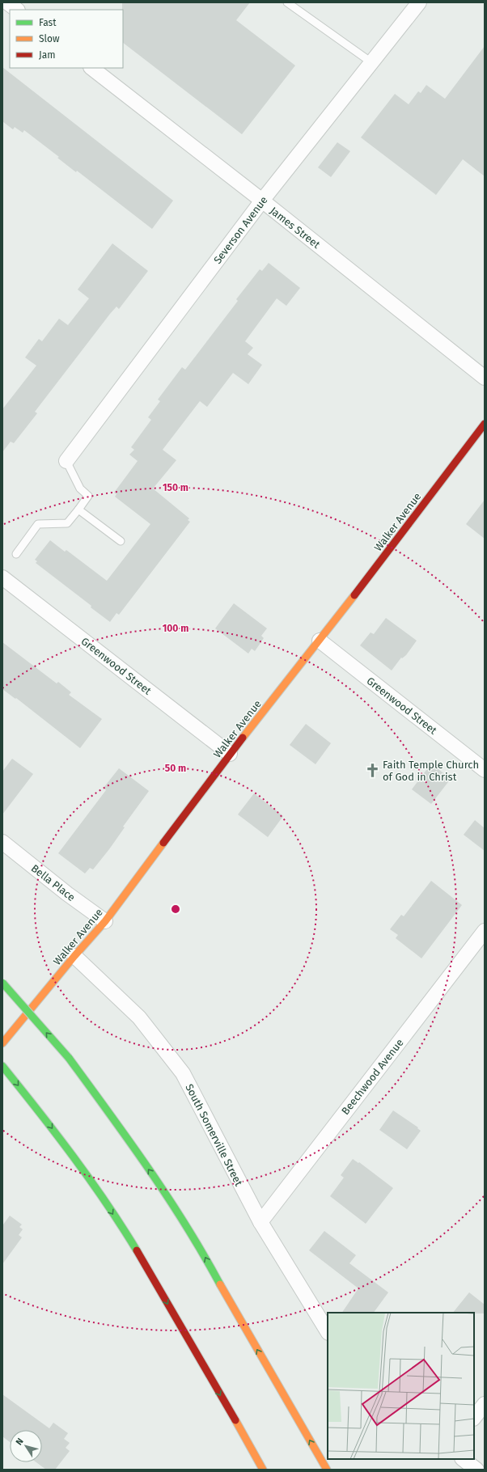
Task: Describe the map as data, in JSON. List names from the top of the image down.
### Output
{
  "streets": {
    "main road": ["Walker Avenue"],
    "street": [
      "James Street",
      "Severson Avenue",
      "Greenwood Street",
      "Bella Place",
      "Beechwood Avenue",
      "South Somerville Street"
    ]
  },
  "crossings": [
    ["James Street", "Severson Avenue"],
    ["Walker Avenue", "Greenwood Street"],
    ["Walker Avenue", "Bella Place"],
    ["Walker Avenue", "South Somerville Street"],
    ["Beechwood Avenue", "South Somerville Street"]
  ],
  "places": {
    "church": ["Faith Temple Church of God in Christ"]
  },
  "legend": ["Fast", "Slow", "Jam"],
  "north": "top left",
  "rings": ["150 m", "100 m", "50 m"]
}
